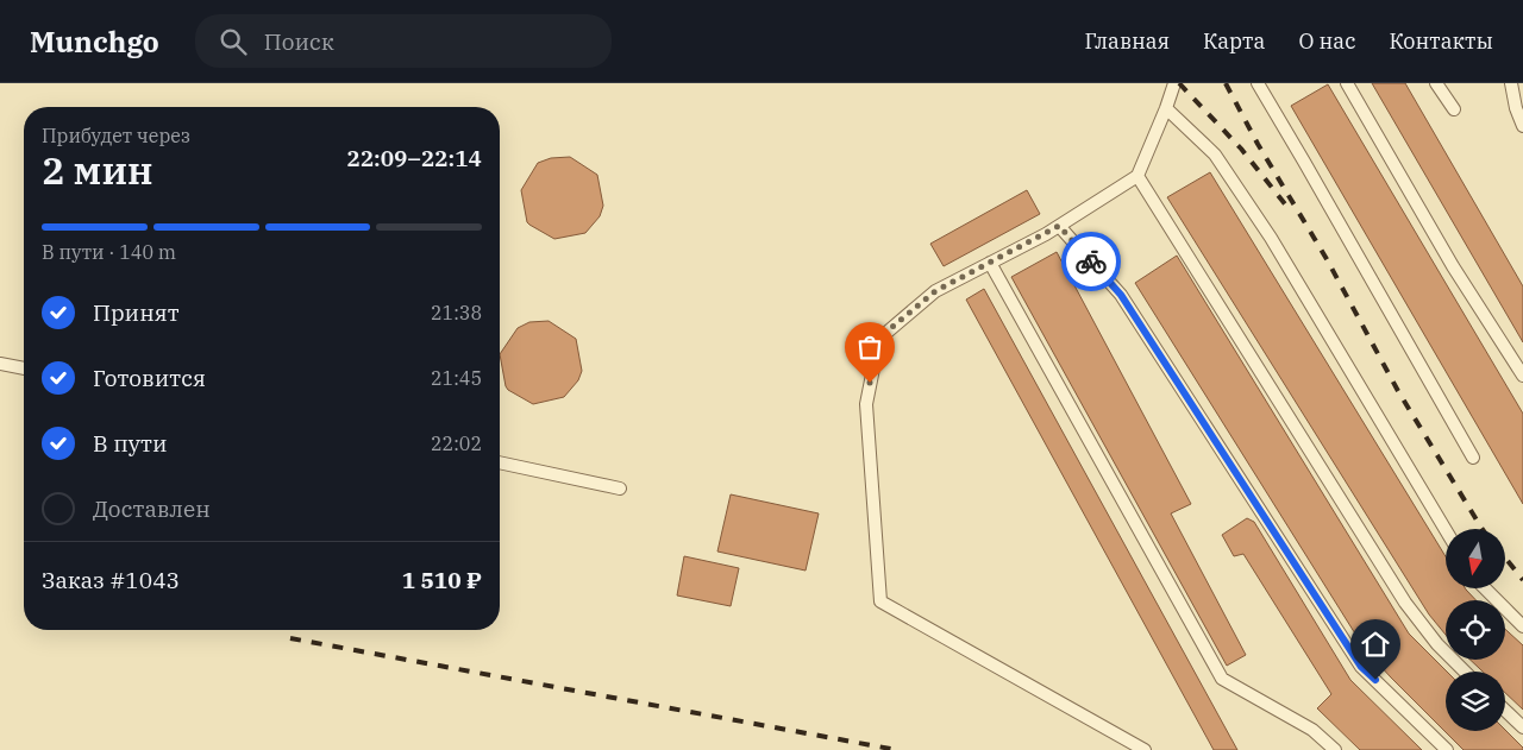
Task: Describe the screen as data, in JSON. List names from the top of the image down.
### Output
{
  "north": "bottom",
  "page": {
    "header": "Munchgo",
    "search": "Поиск",
    "nav": [
      "Главная",
      "Карта",
      "О нас",
      "Контакты"
    ],
    "heading": ["2 мин", "Прибудет через", "22:09–22:14"],
    "panel": ["Заказ #1043", "1 510 ₽"],
    "bar": "В пути · 140 m",
    "list": [
      ["Принят", "21:38"],
      ["Готовится", "21:45"],
      ["В пути", "22:02"],
      "Доставлен"
    ]
  }
}
